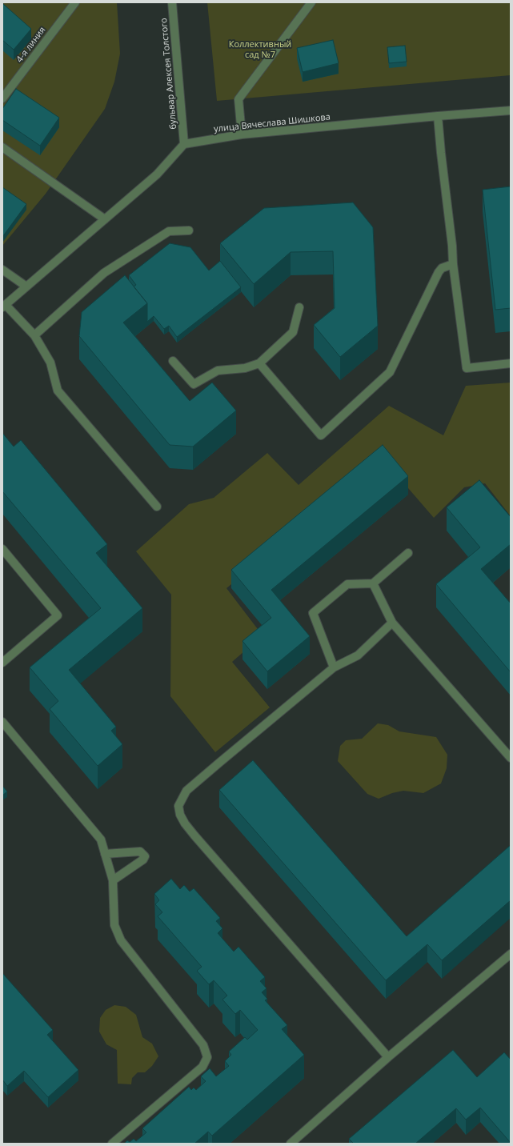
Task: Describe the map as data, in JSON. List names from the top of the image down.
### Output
{
  "streets": {
    "street": ["4-я линия", "бульвар Алексея Толстого", "улица Вячеслава Шишкова"]
  },
  "crossings": [
    ["бульвар Алексея Толстого", "улица Вячеслава Шишкова"]
  ],
  "parks": ["Коллективный сад №7"]
}
